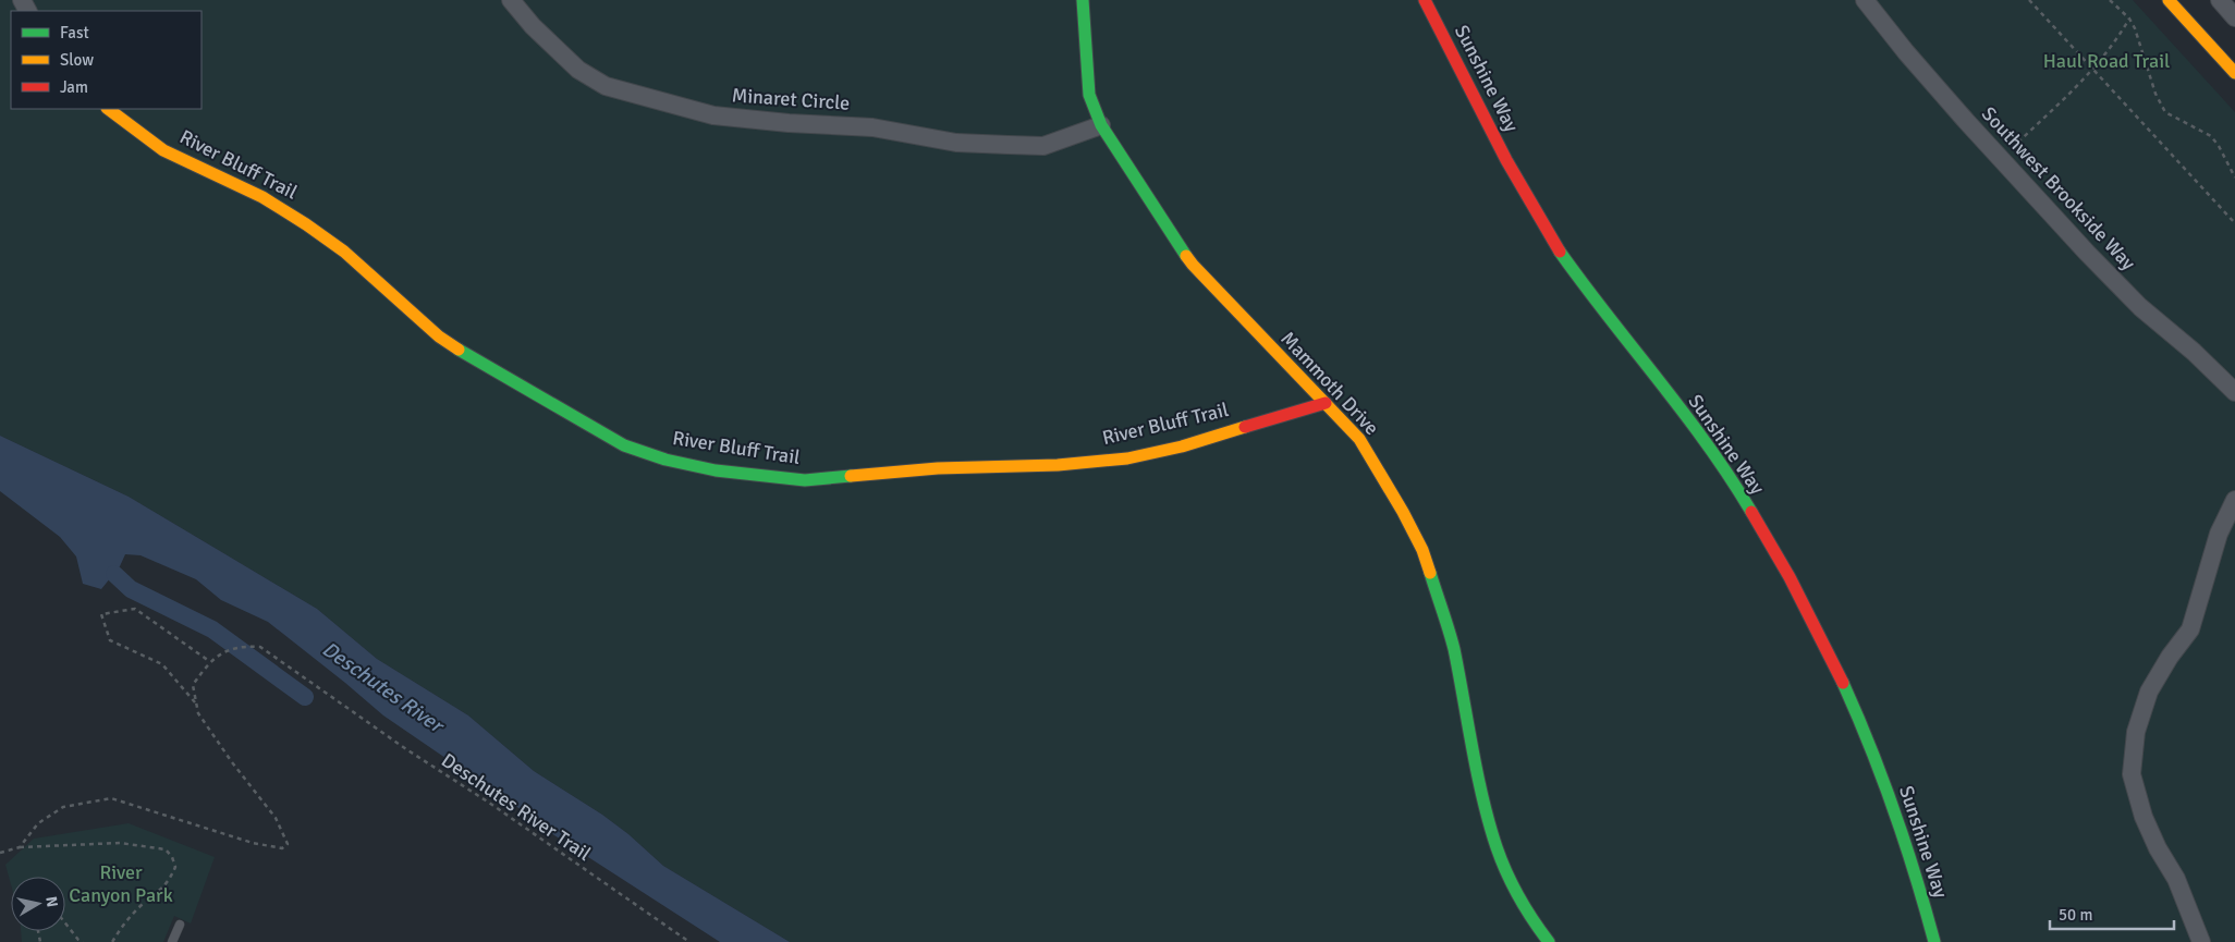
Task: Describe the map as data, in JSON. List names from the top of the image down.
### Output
{
  "streets": {
    "street": [
      "Sunshine Way",
      "Minaret Circle",
      "River Bluff Trail",
      "Southwest Brookside Way",
      "Mammoth Drive"
    ],
    "path": ["Deschutes River Trail"]
  },
  "crossings": [
    ["Minaret Circle", "Mammoth Drive"],
    ["River Bluff Trail", "Mammoth Drive"]
  ],
  "water": ["Deschutes River"],
  "parks": ["Haul Road Trail", "River Canyon Park"],
  "legend": ["Fast", "Slow", "Jam"],
  "scale_bar": "50 m",
  "north": "right"
}
